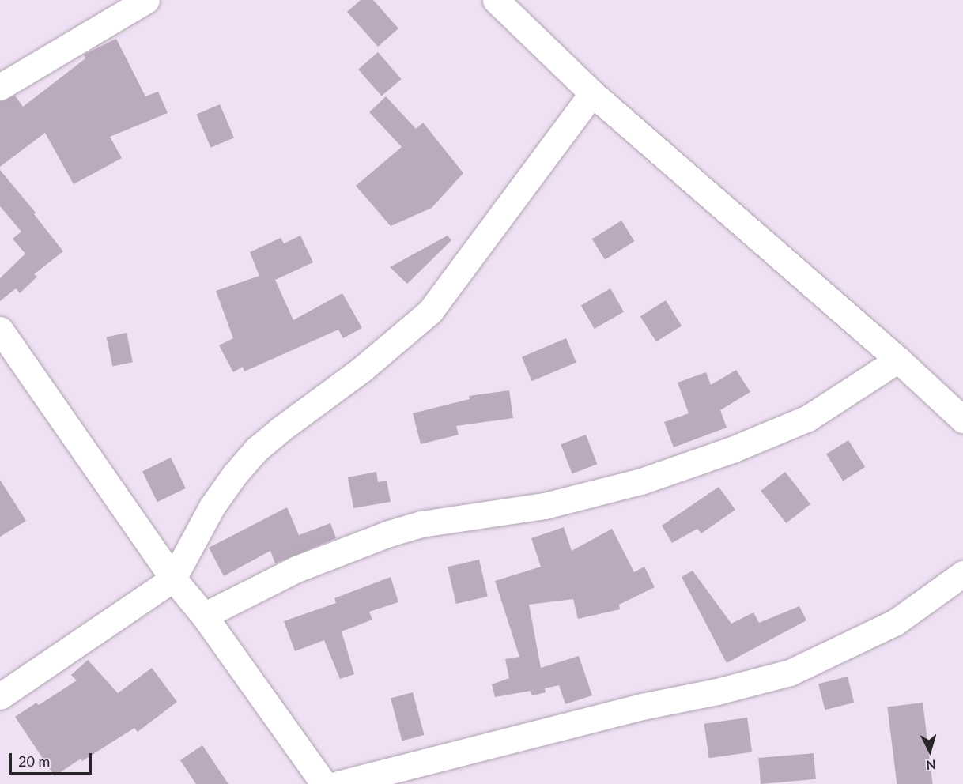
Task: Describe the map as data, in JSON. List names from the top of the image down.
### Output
{
  "scale_bar": "20 m",
  "north": "bottom"
}
